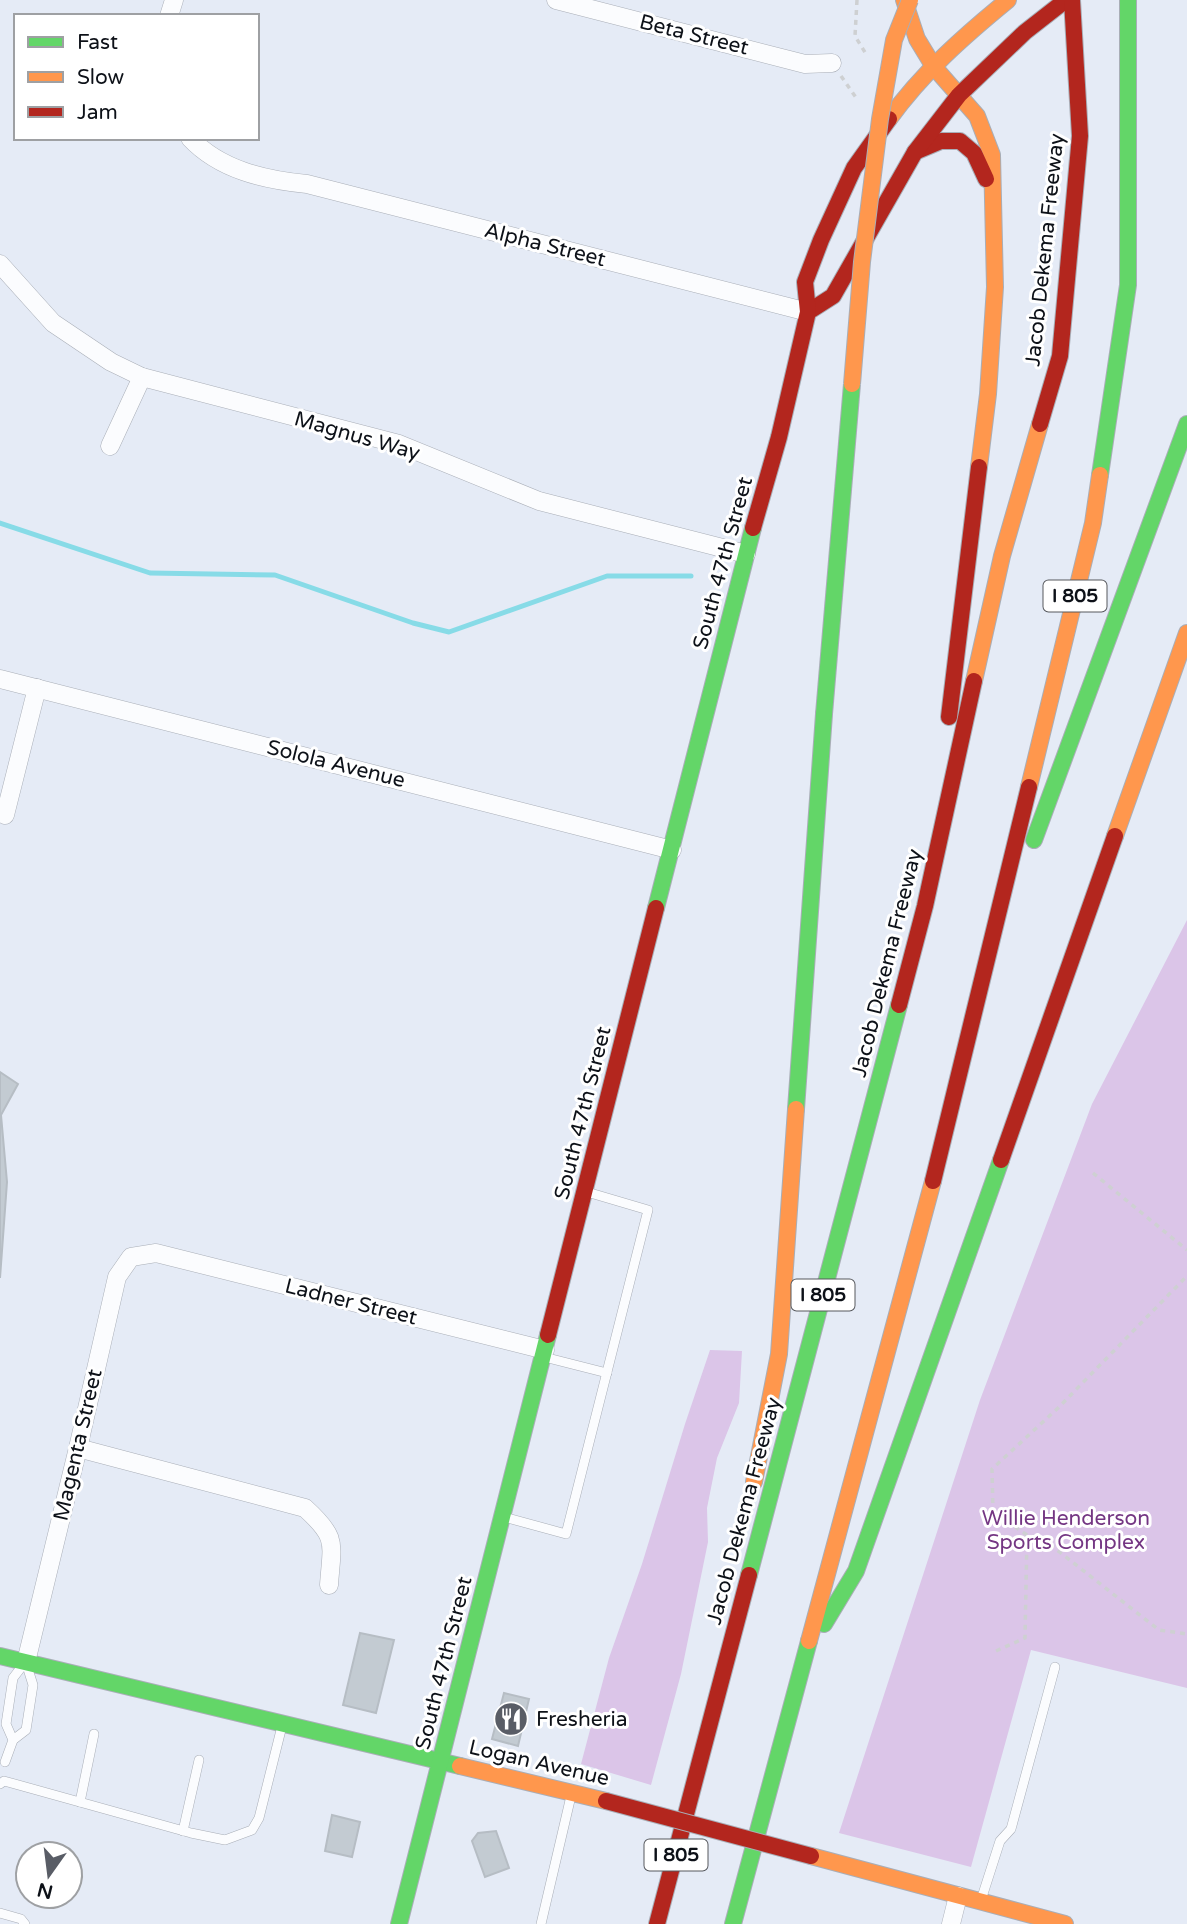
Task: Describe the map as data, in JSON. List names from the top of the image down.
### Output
{
  "streets": {
    "main road": [
      "Jacob Dekema Freeway",
      "South 47th Street",
      "I 805",
      "Logan Avenue"
    ],
    "street": [
      "Beta Street",
      "Alpha Street",
      "Magnus Way",
      "Solola Avenue",
      "Ladner Street",
      "Magenta Street"
    ]
  },
  "crossings": [
    ["Alpha Street", "South 47th Street"],
    ["Magnus Way", "South 47th Street"],
    ["South 47th Street", "Solola Avenue"],
    ["South 47th Street", "Ladner Street"],
    ["South 47th Street", "Logan Avenue"],
    ["Ladner Street", "Magenta Street"],
    ["Magenta Street", "Logan Avenue"]
  ],
  "parks": ["Willie Henderson Sports Complex"],
  "places": {
    "restaurant": ["Fresheria"]
  },
  "legend": ["Fast", "Slow", "Jam"],
  "north": "bottom"
}
